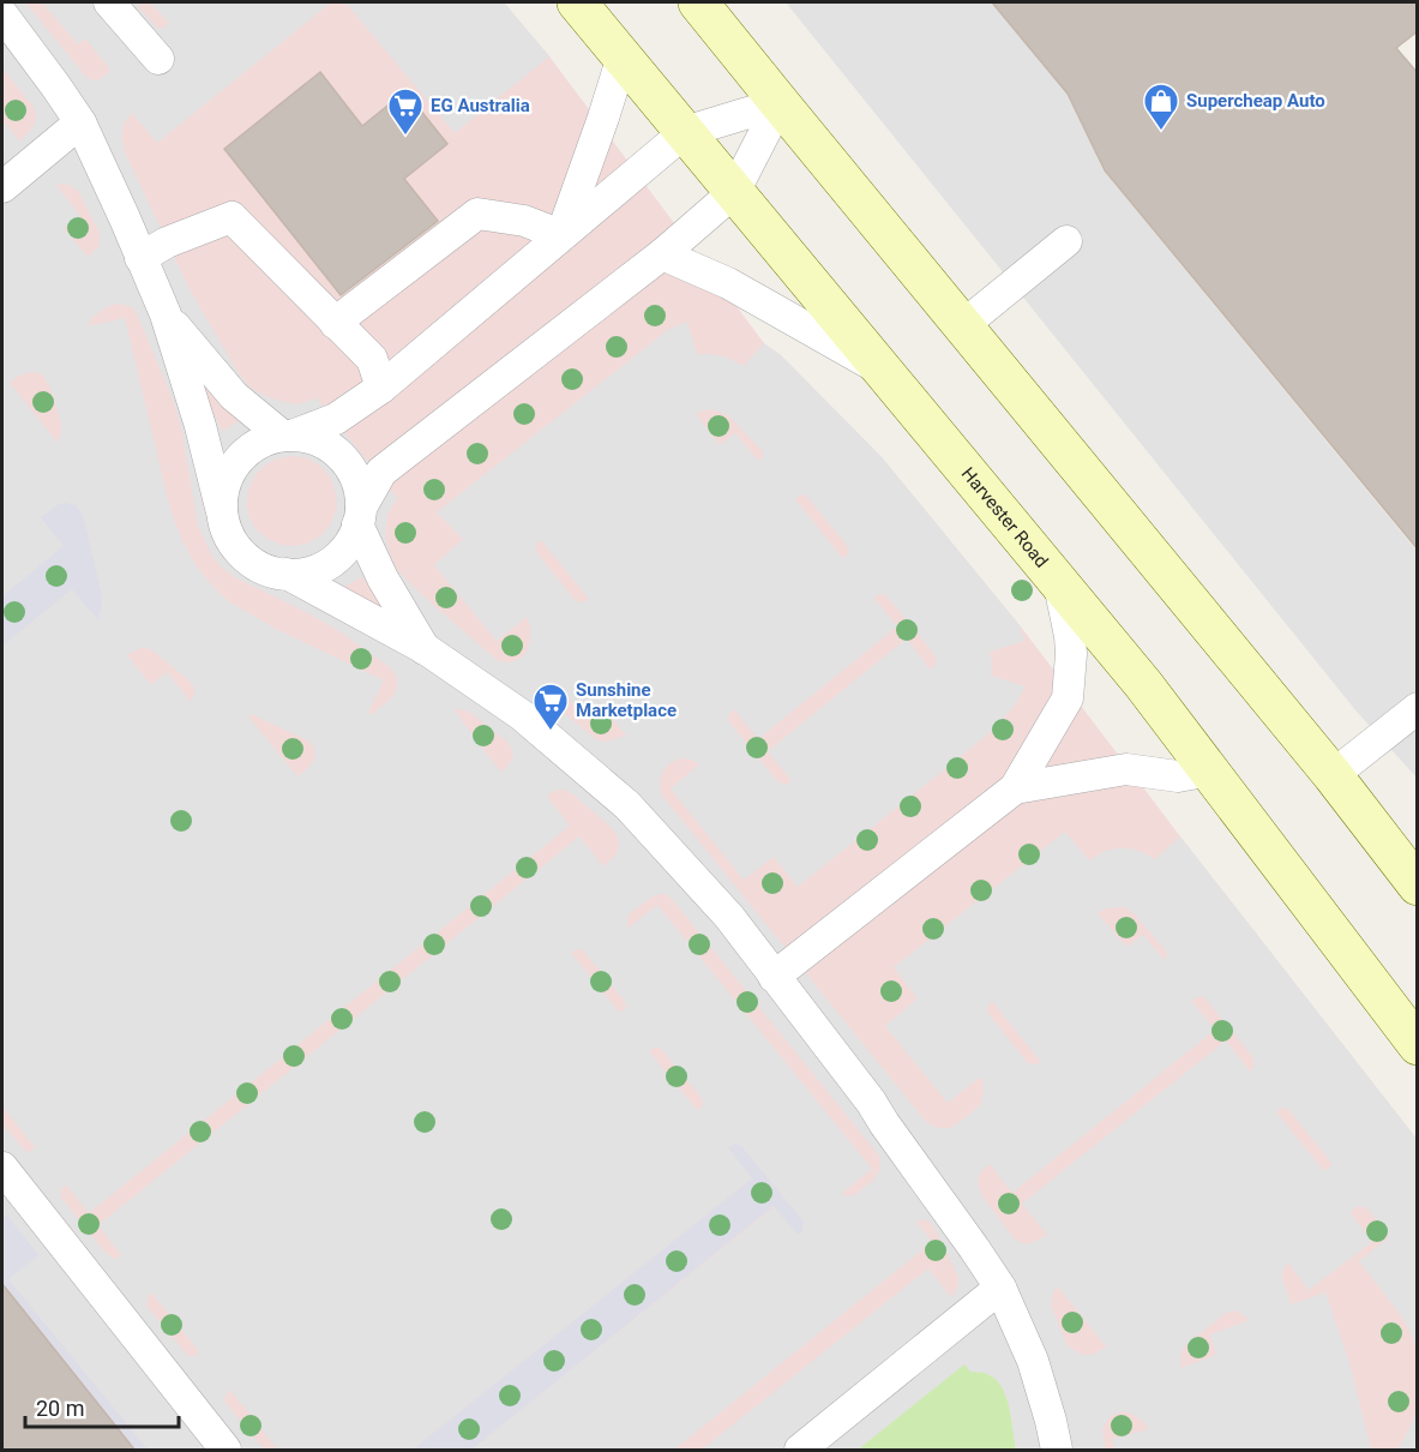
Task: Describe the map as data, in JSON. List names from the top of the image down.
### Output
{
  "streets": {
    "street": ["Harvester Road"]
  },
  "places": {
    "shop": ["Supercheap Auto"],
    "supermarket": ["EG Australia", "Sunshine Marketplace"]
  },
  "scale_bar": "20 m"
}
